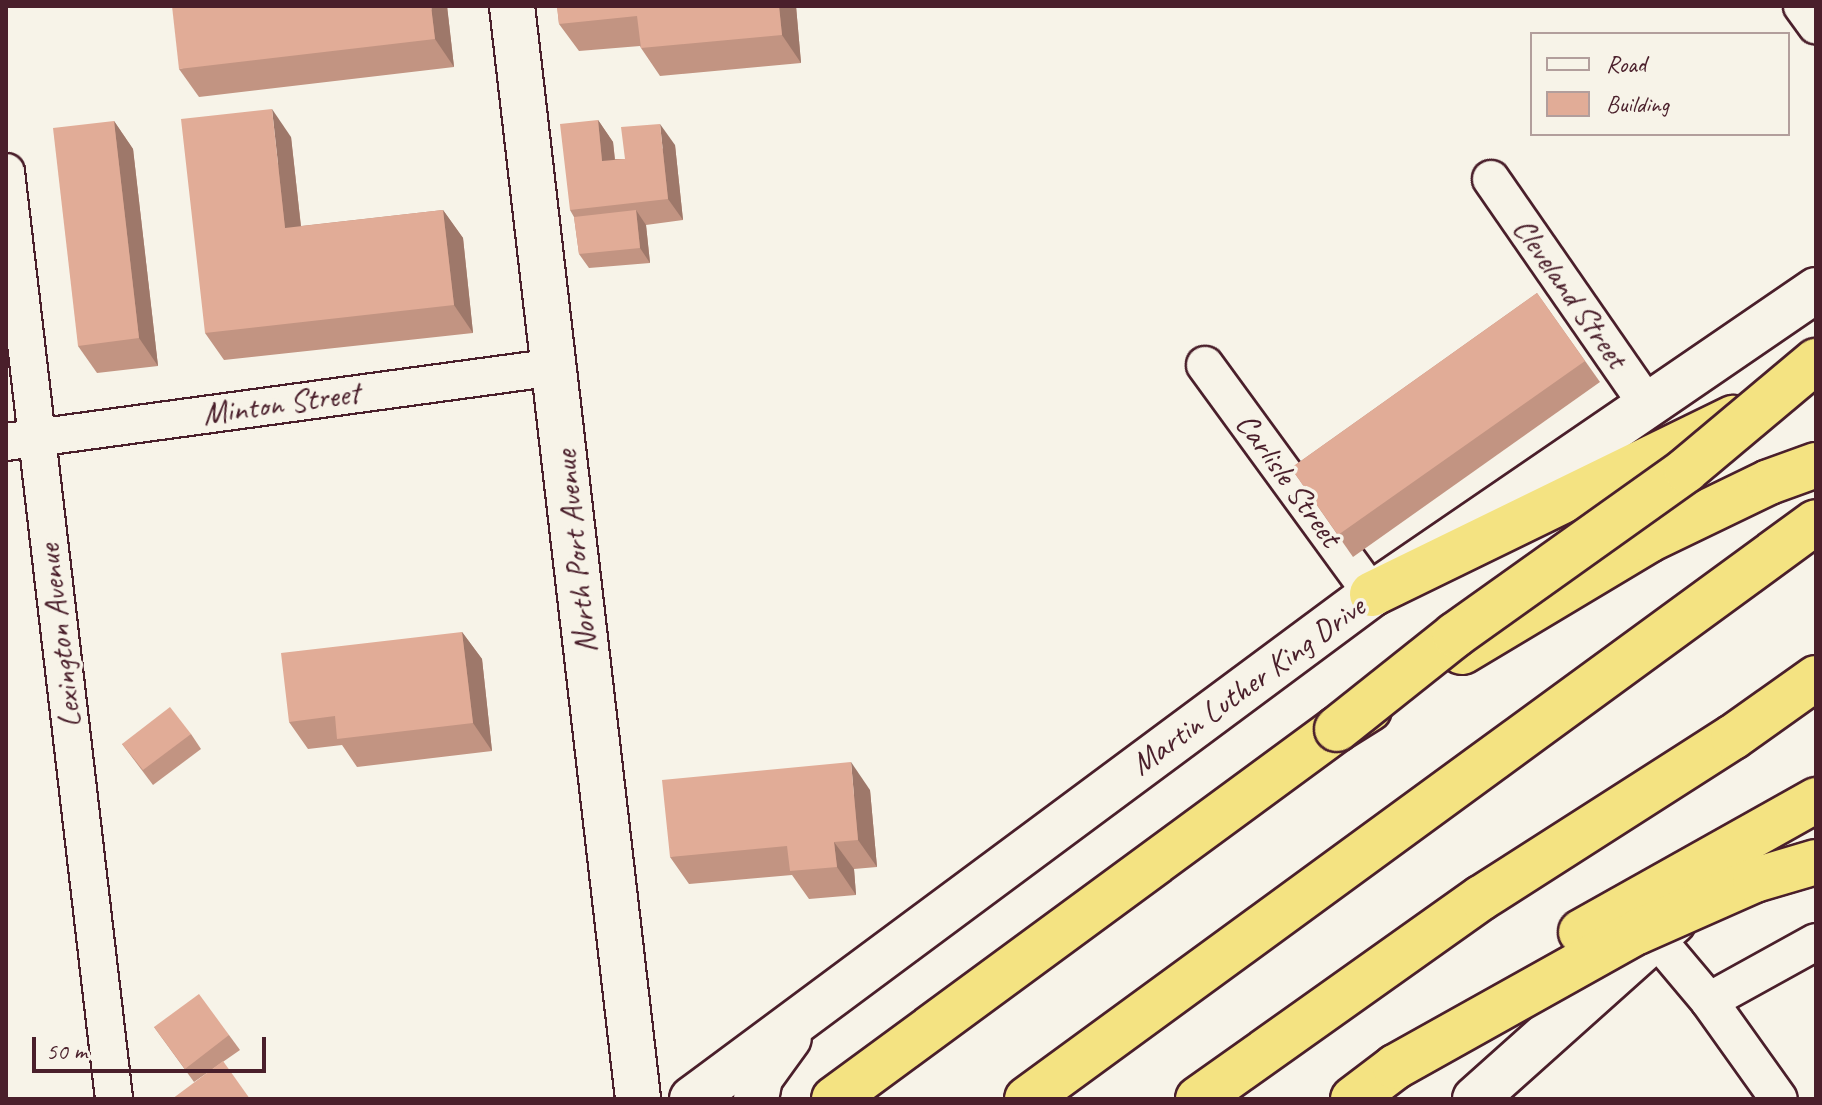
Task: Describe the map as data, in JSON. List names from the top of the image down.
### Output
{
  "streets": {
    "main road": ["North Port Avenue", "Martin Luther King Drive"],
    "street": [
      "Cleveland Street",
      "Minton Street",
      "Carlisle Street",
      "Lexington Avenue"
    ]
  },
  "crossings": [
    ["Cleveland Street", "Martin Luther King Drive"],
    ["Minton Street", "North Port Avenue"],
    ["Minton Street", "Lexington Avenue"],
    ["Carlisle Street", "Martin Luther King Drive"]
  ],
  "legend": ["Road", "Building"],
  "scale_bar": "50 m"
}
